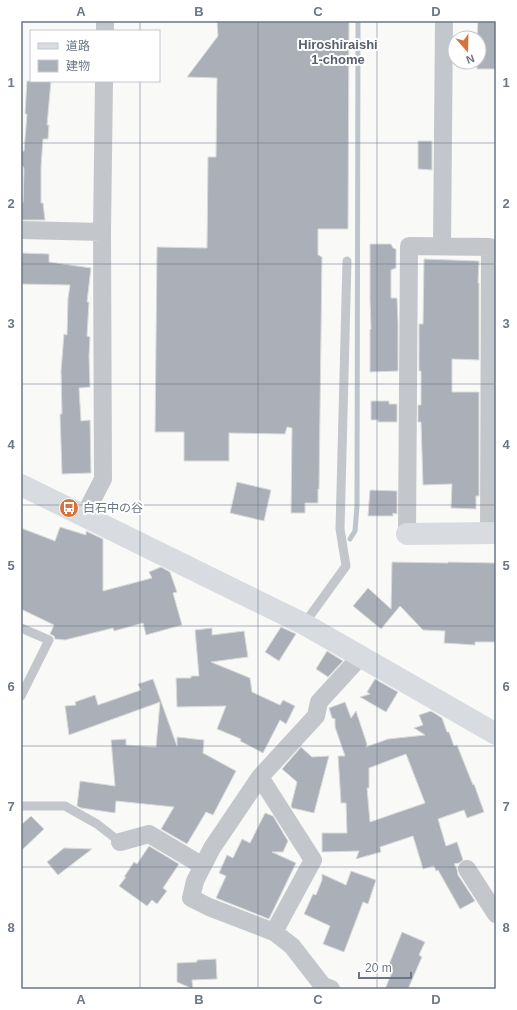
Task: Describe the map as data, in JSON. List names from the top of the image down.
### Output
{
  "districts": ["Hiroshiraishi 1-chome"],
  "places": {
    "bus stop": ["白石中の谷"]
  },
  "legend": ["道路", "建物"],
  "scale_bar": "20 m",
  "north": "bottom",
  "grid": {
    "columns": [
      "A",
      "B",
      "C",
      "D"
    ],
    "rows": [
      "1",
      "2",
      "3",
      "4",
      "5",
      "6",
      "7",
      "8"
    ]
  }
}
